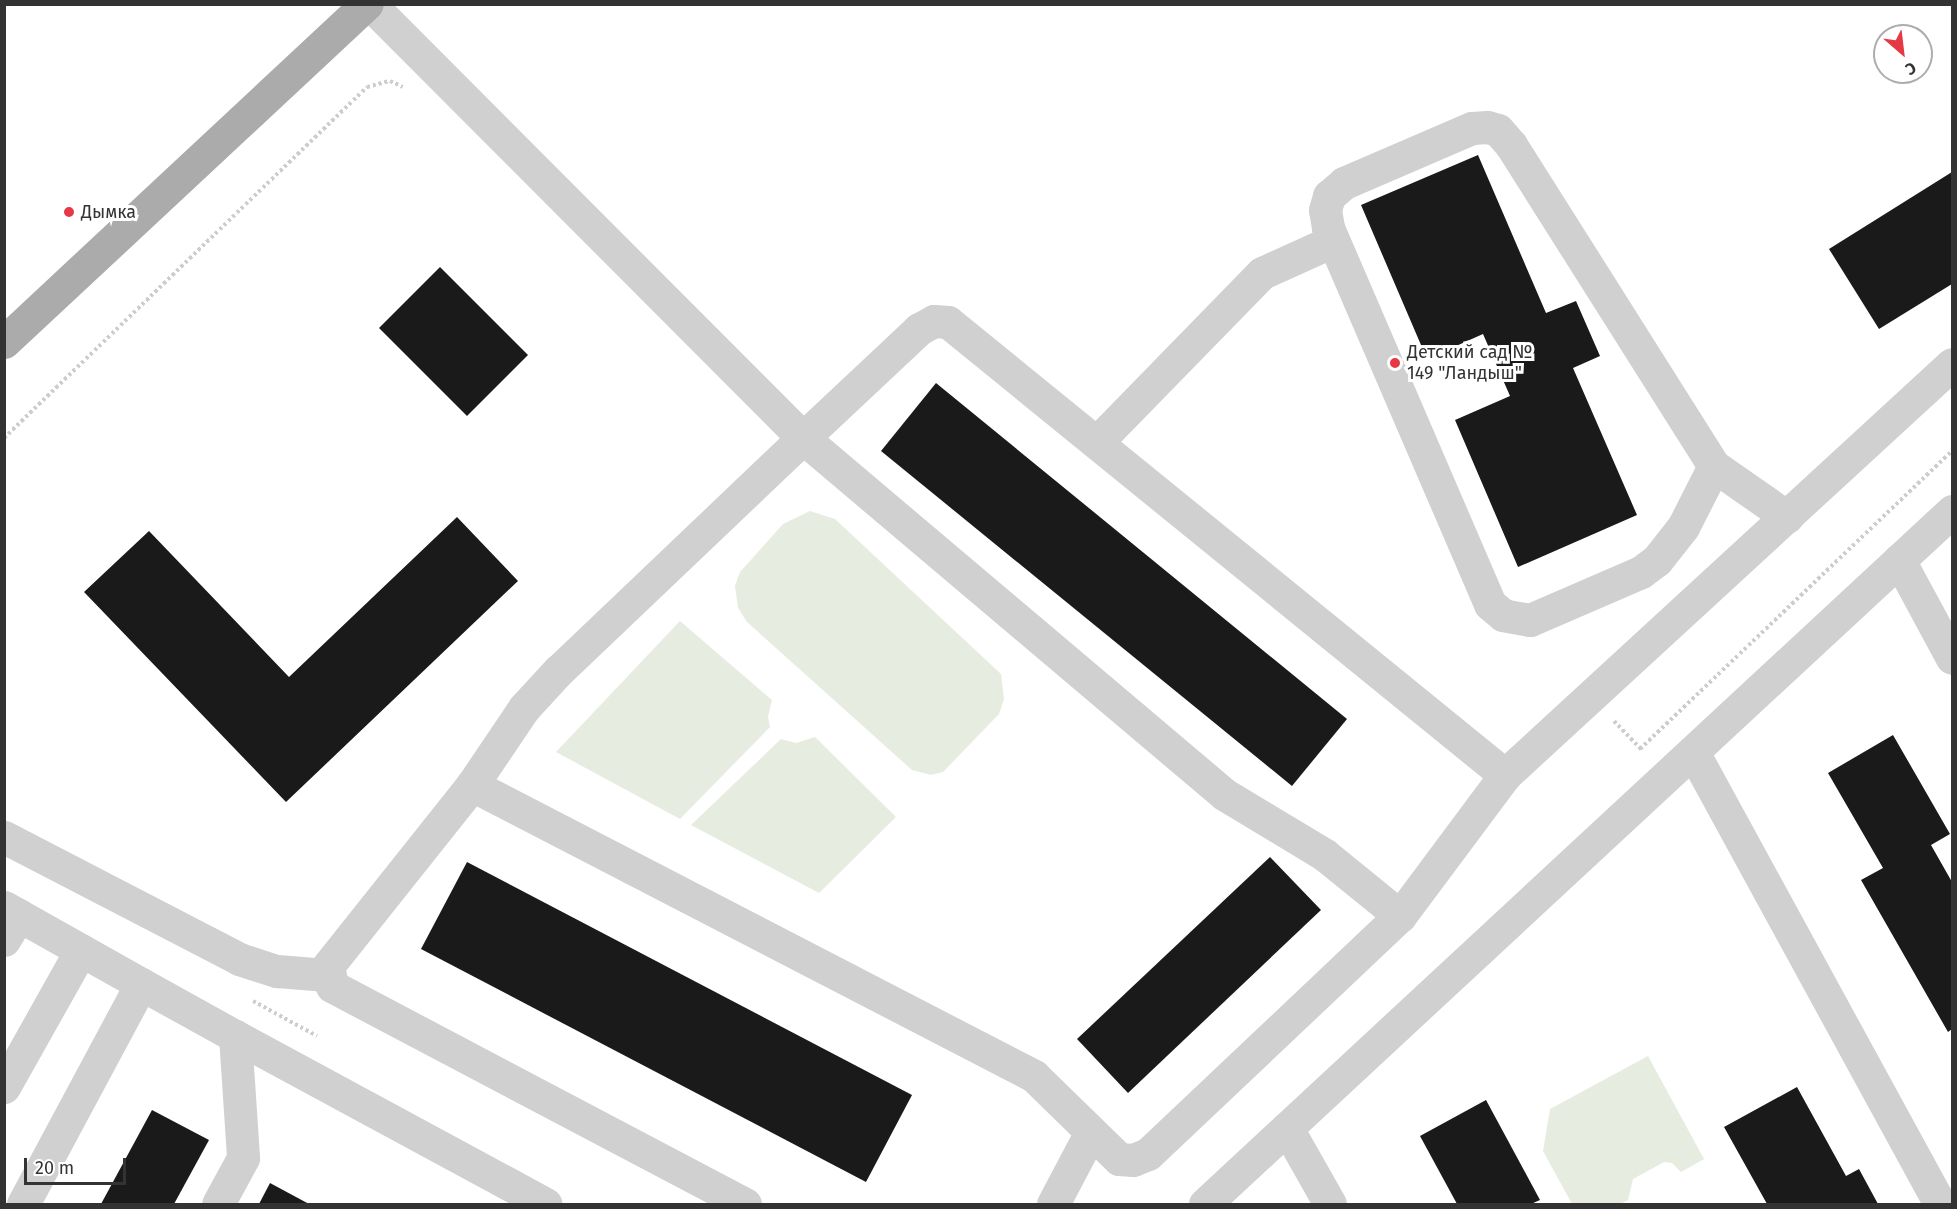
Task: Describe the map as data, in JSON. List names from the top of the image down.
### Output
{
  "places": ["Дымка", "Детский сад № 149 \"Ландыш\""],
  "scale_bar": "20 m",
  "north": "bottom right"
}
